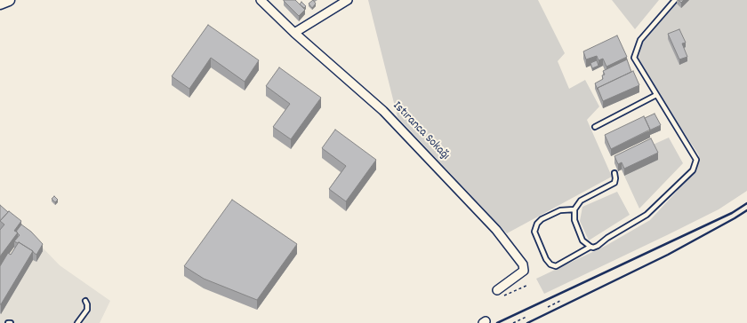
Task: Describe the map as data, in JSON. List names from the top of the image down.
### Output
{
  "streets": {
    "street": ["Istıranca Sokağı"]
  }
}
